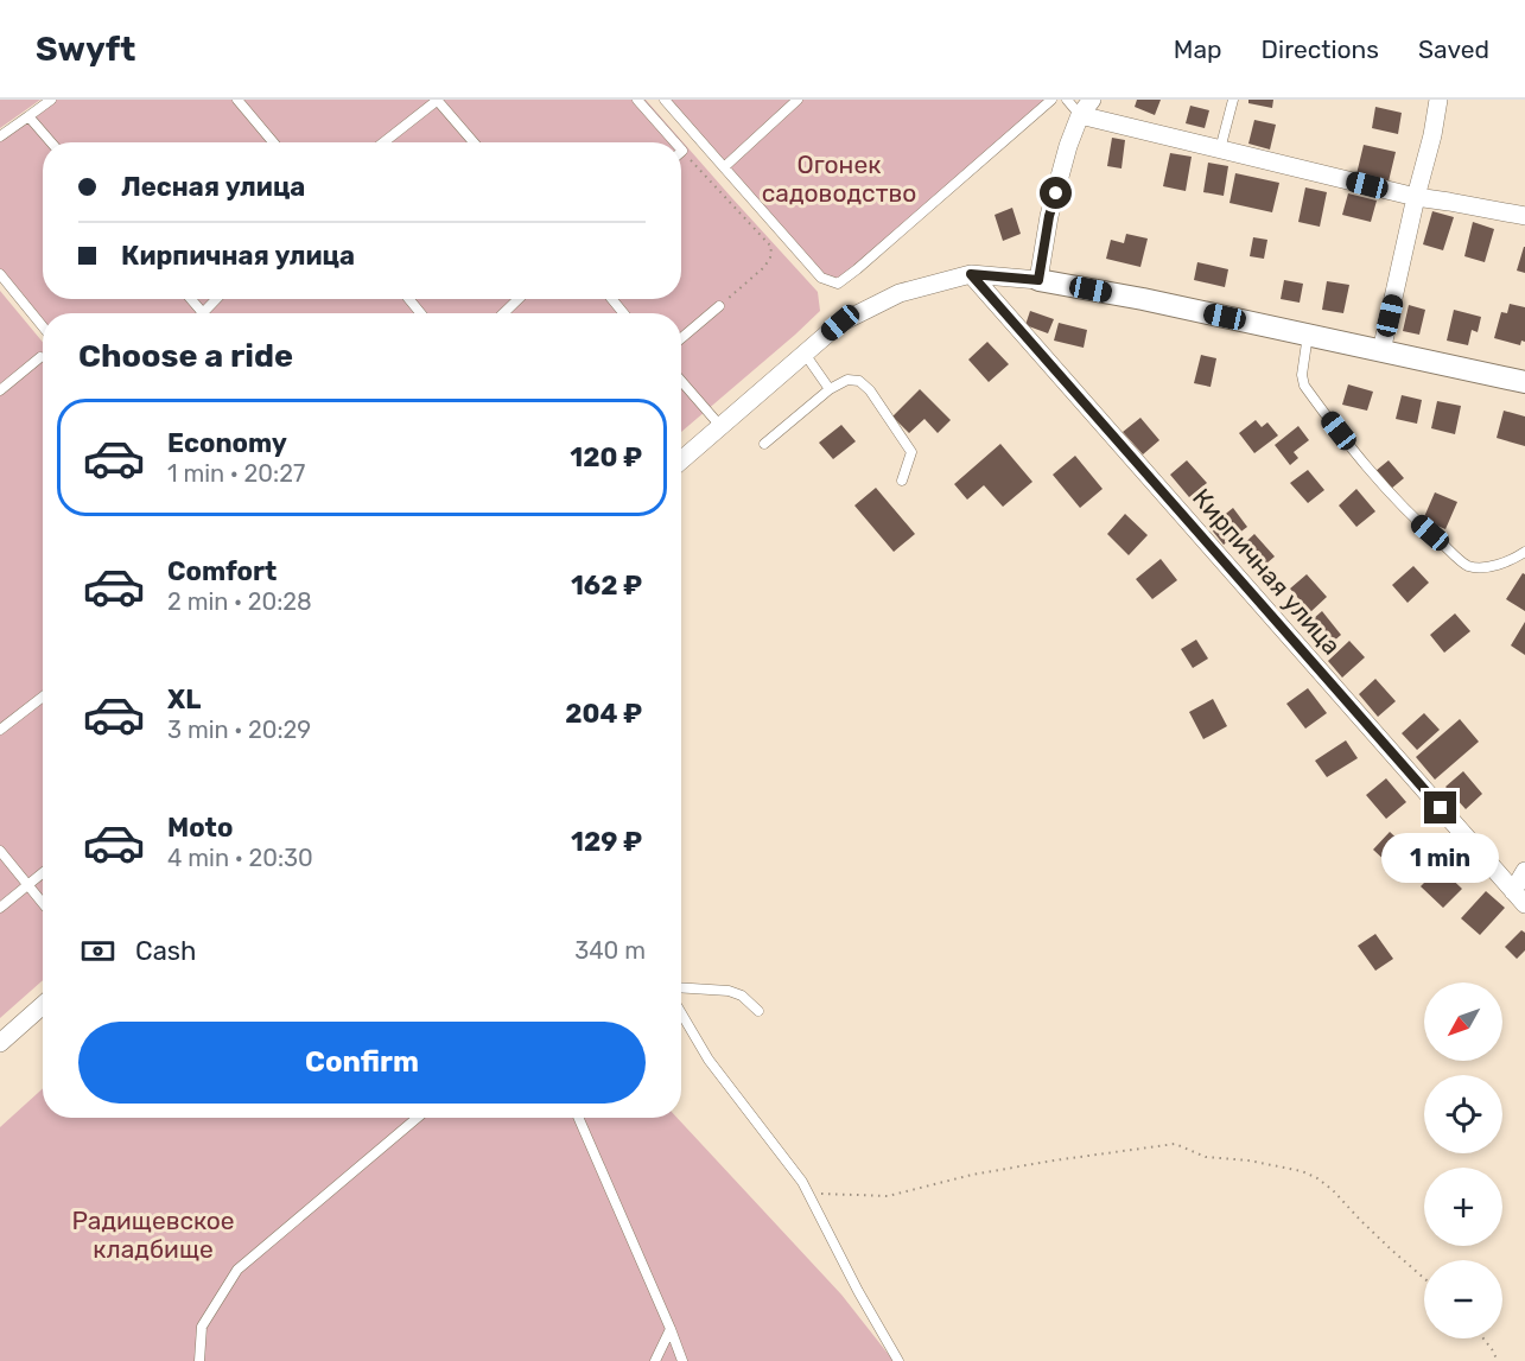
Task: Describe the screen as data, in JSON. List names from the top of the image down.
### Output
{
  "streets": {
    "street": ["Кирпичная улица"]
  },
  "parks": ["Огонек садоводство", "Радищевское кладбище"],
  "north": "bottom left",
  "page": {
    "header": "Swyft",
    "nav": ["Map", "Directions", "Saved"],
    "banner": ["Лесная улица", "Кирпичная улица"],
    "heading": "Choose a ride",
    "list": [
      {
        "name": "Economy",
        "note": "1 min · 20:27",
        "value": "120 ₽"
      },
      {
        "name": "Comfort",
        "note": "2 min · 20:28",
        "value": "162 ₽"
      },
      {
        "name": "XL",
        "note": "3 min · 20:29",
        "value": "204 ₽"
      },
      {
        "name": "Moto",
        "note": "4 min · 20:30",
        "value": "129 ₽"
      }
    ],
    "bubble": "1 min",
    "pay": ["Cash", "340 m"],
    "map_buttons": ["+", "−"],
    "buttons": "Confirm"
  }
}
